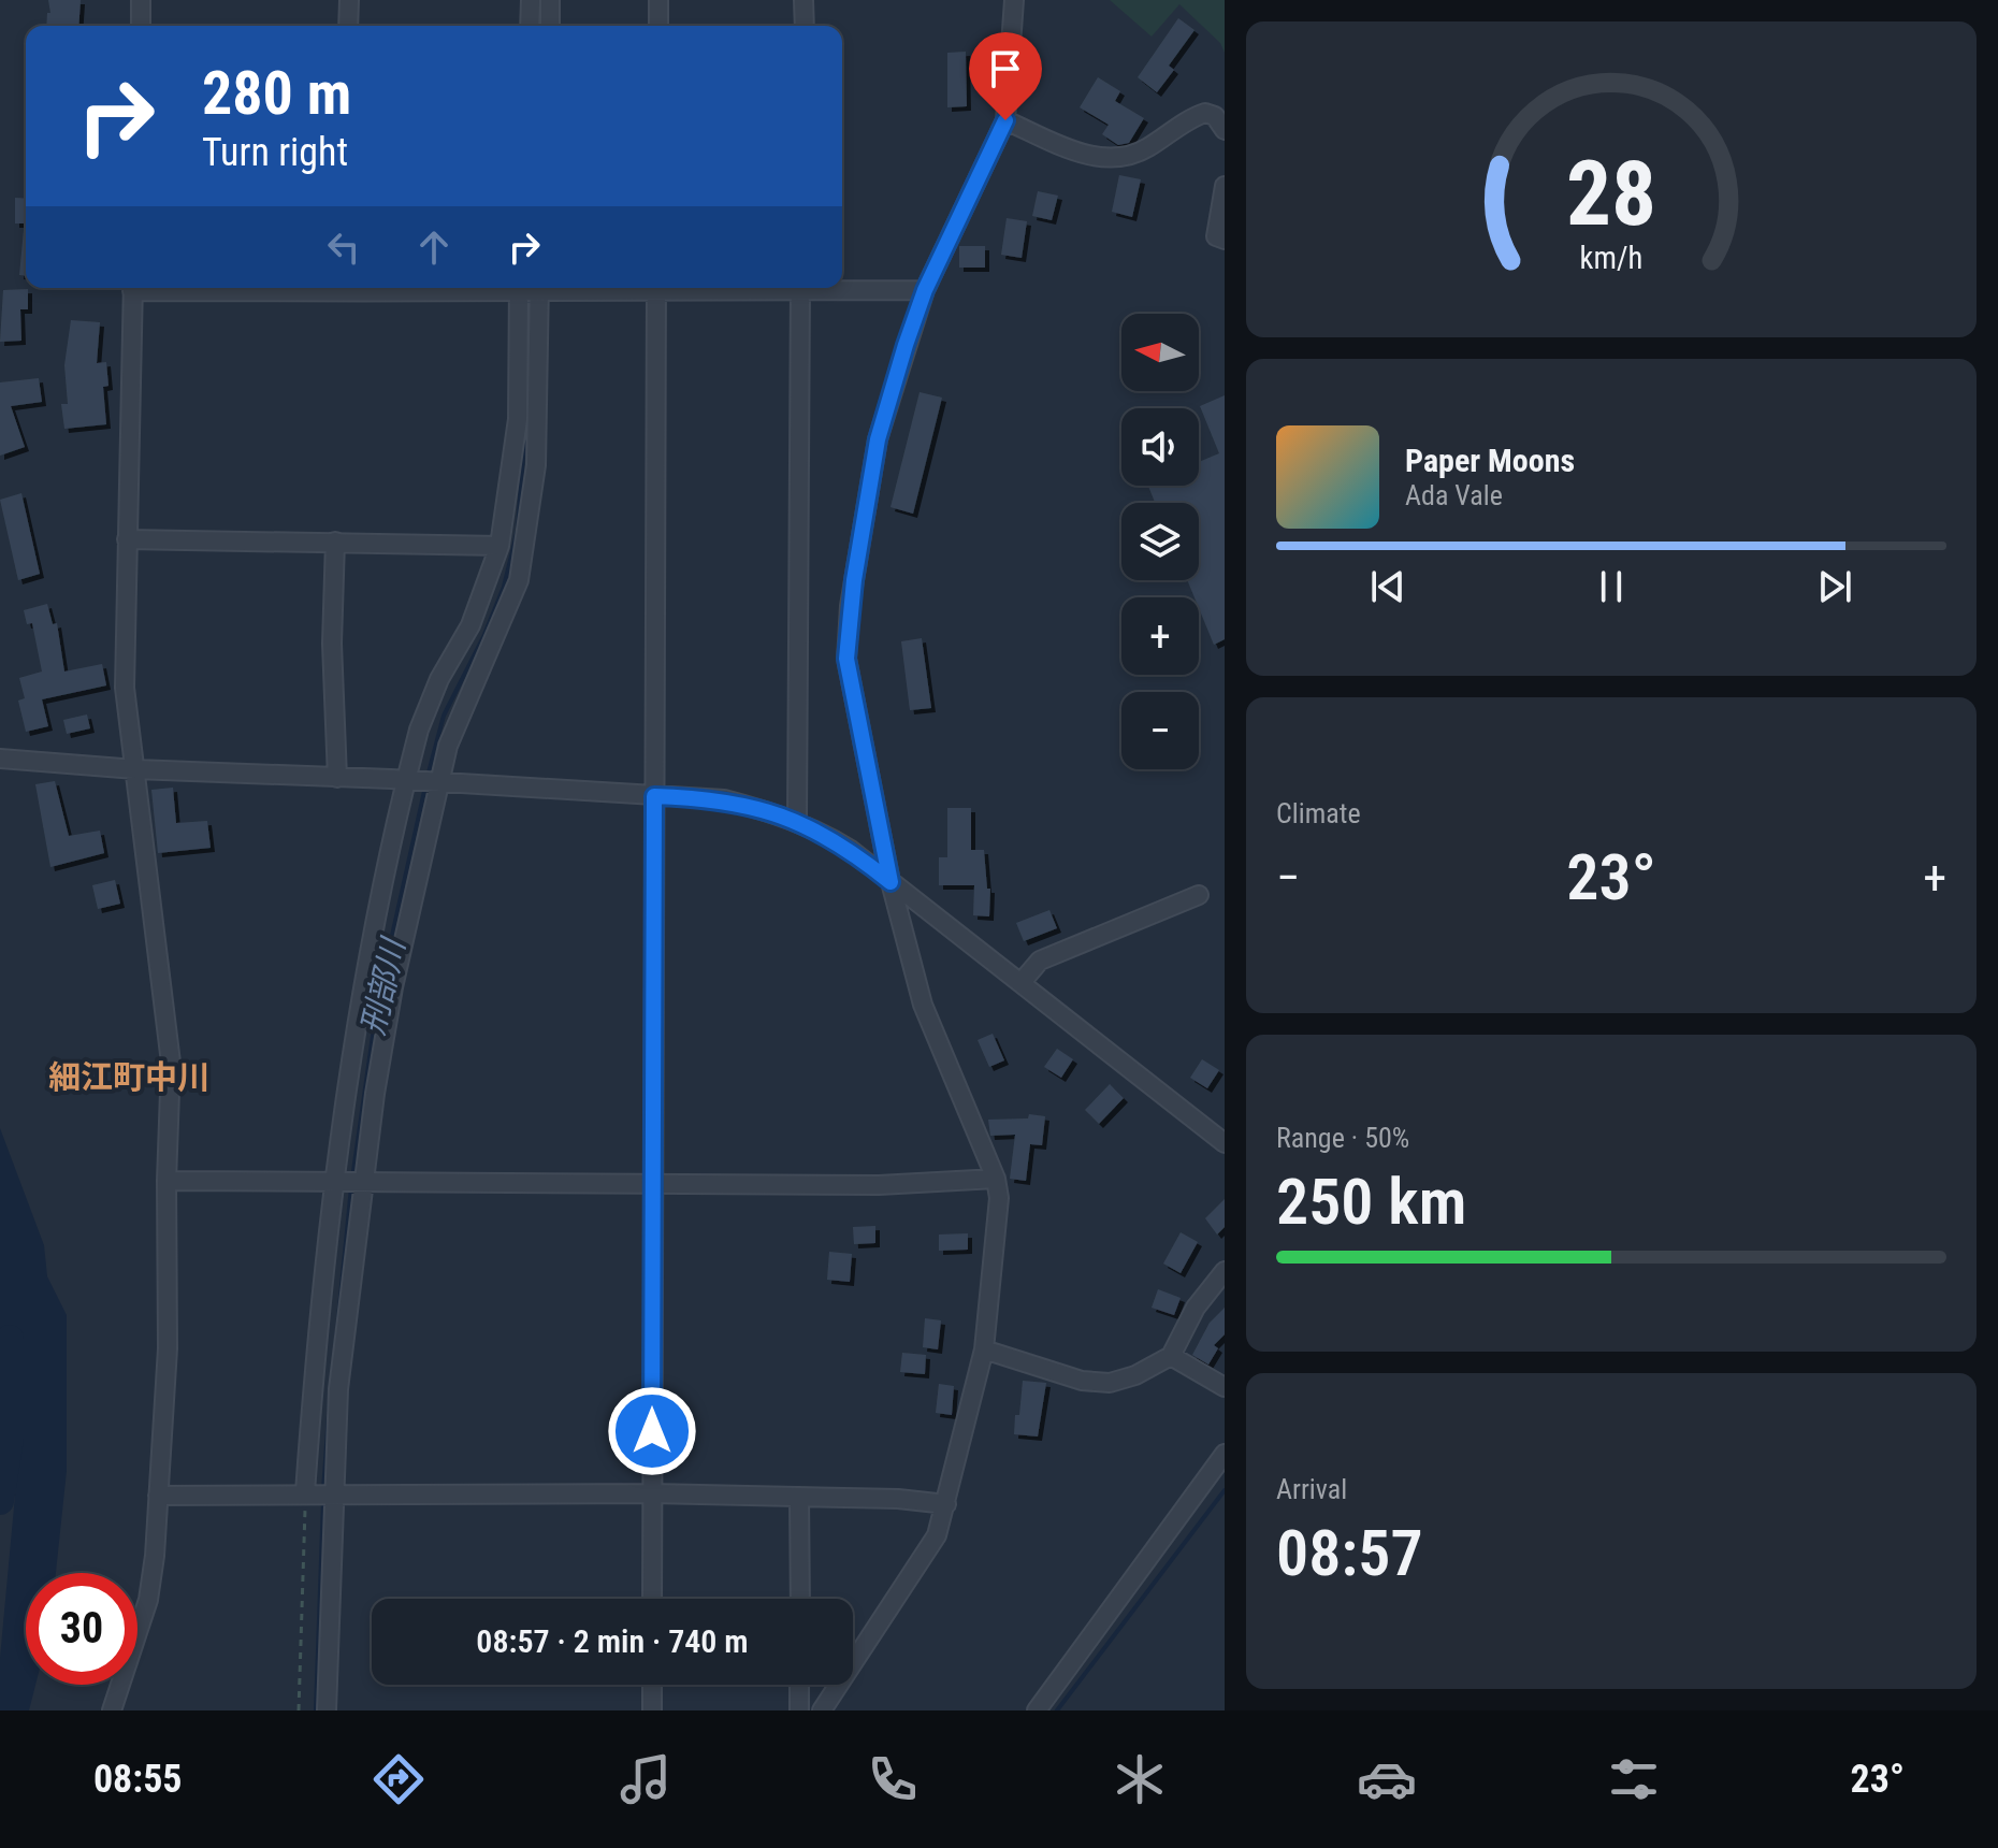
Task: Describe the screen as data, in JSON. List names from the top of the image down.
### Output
{
  "districts": ["細江町中川"],
  "water": ["刑部川"],
  "north": "left",
  "page": {
    "turn": ["280 m", "Turn right"],
    "map_buttons": ["+", "−"],
    "song": ["Paper Moons", "Ada Vale"],
    "tile": [
      "Climate",
      ["Range · 50%", "250 km"],
      ["Arrival", "08:57"]
    ],
    "heat": ["−", "23°", "+"],
    "limit": "30",
    "trip": "08:57 · 2 min · 740 m",
    "tabs": ["08:55", "23°"],
    "gauge": ["28", "km/h"]
  }
}
